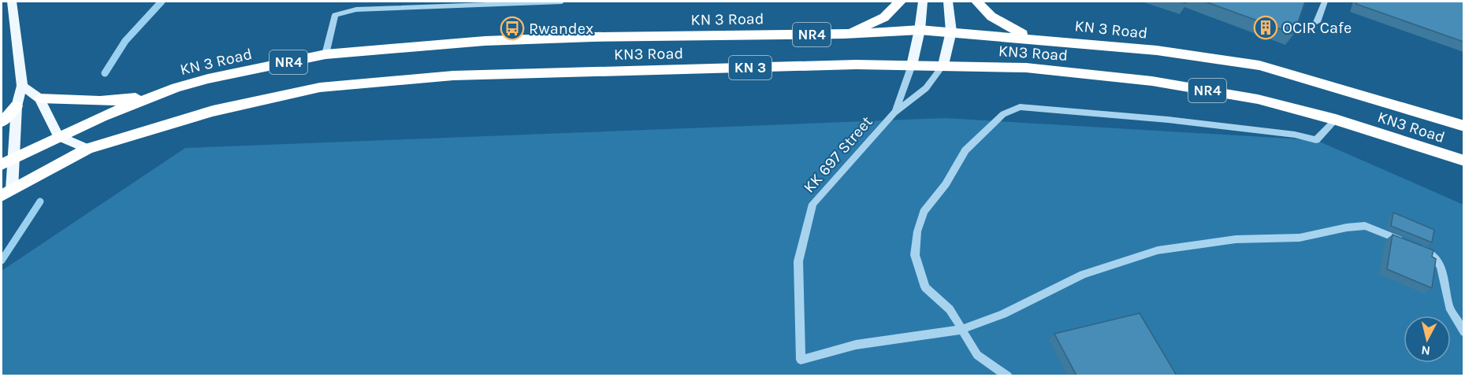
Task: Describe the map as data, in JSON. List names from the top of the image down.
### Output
{
  "streets": {
    "highway": [
      "KN 3 Road",
      "NR4",
      "KN3 Road",
      "KN 3"
    ],
    "main road": ["KK 697 Street"]
  },
  "crossings": [
    ["KN 3 Road", "KK 697 Street"],
    ["NR4", "KN3 Road"],
    ["KN3 Road", "KK 697 Street"]
  ],
  "places": {
    "building": ["OCIR Cafe"],
    "bus stop": ["Rwandex"]
  },
  "north": "bottom"
}
